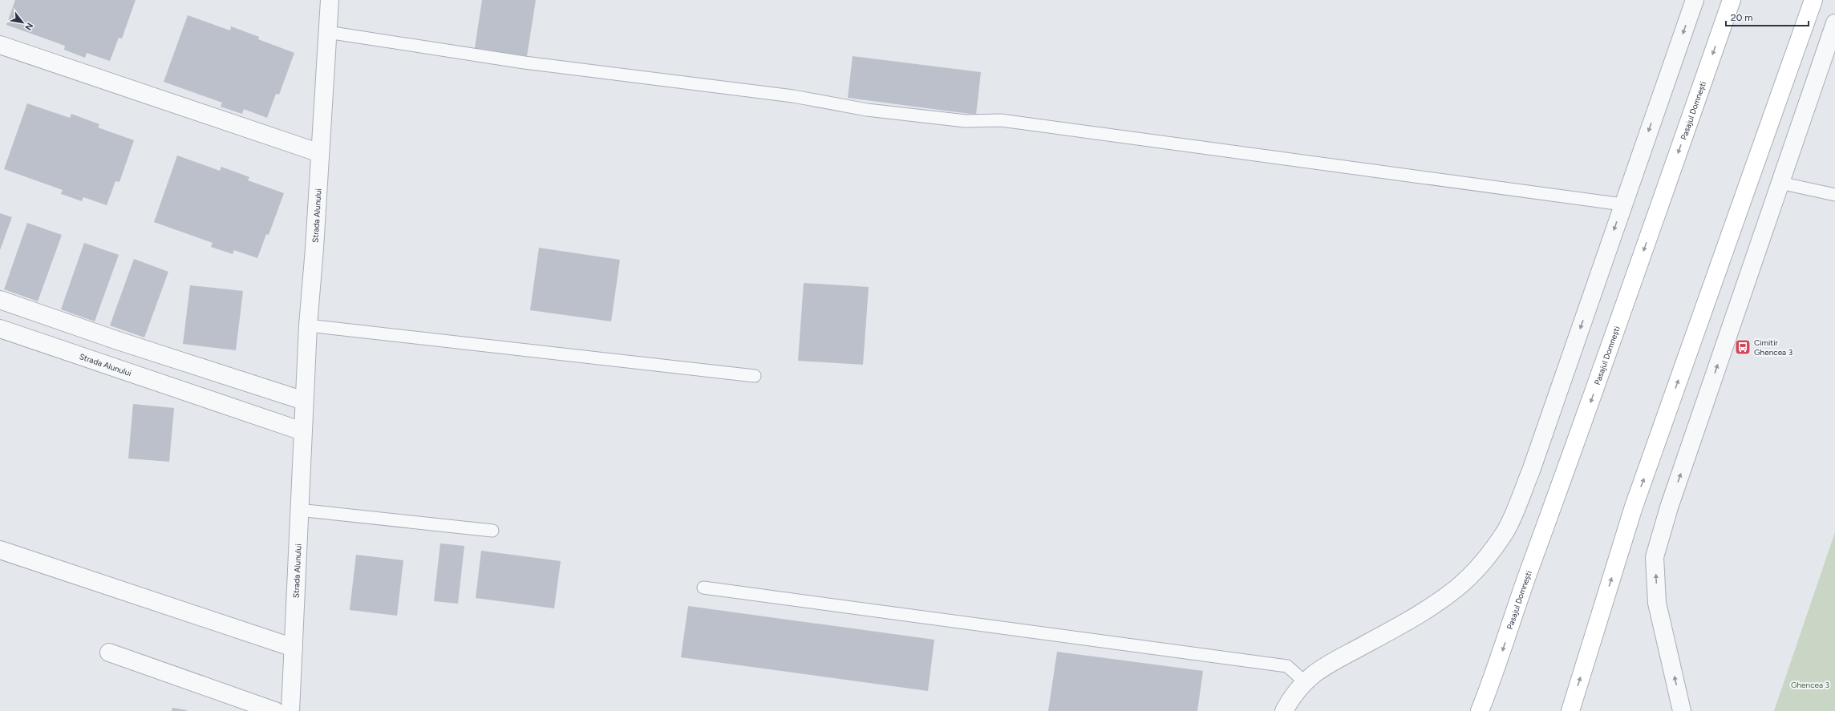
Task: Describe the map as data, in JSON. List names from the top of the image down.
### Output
{
  "streets": {
    "main road": ["Pasajul Domnești"],
    "street": ["Strada Alunului"]
  },
  "parks": ["Ghencea 3"],
  "places": {
    "bus stop": ["Cimitir Ghencea 3"]
  },
  "scale_bar": "20 m",
  "north": "bottom right"
}
